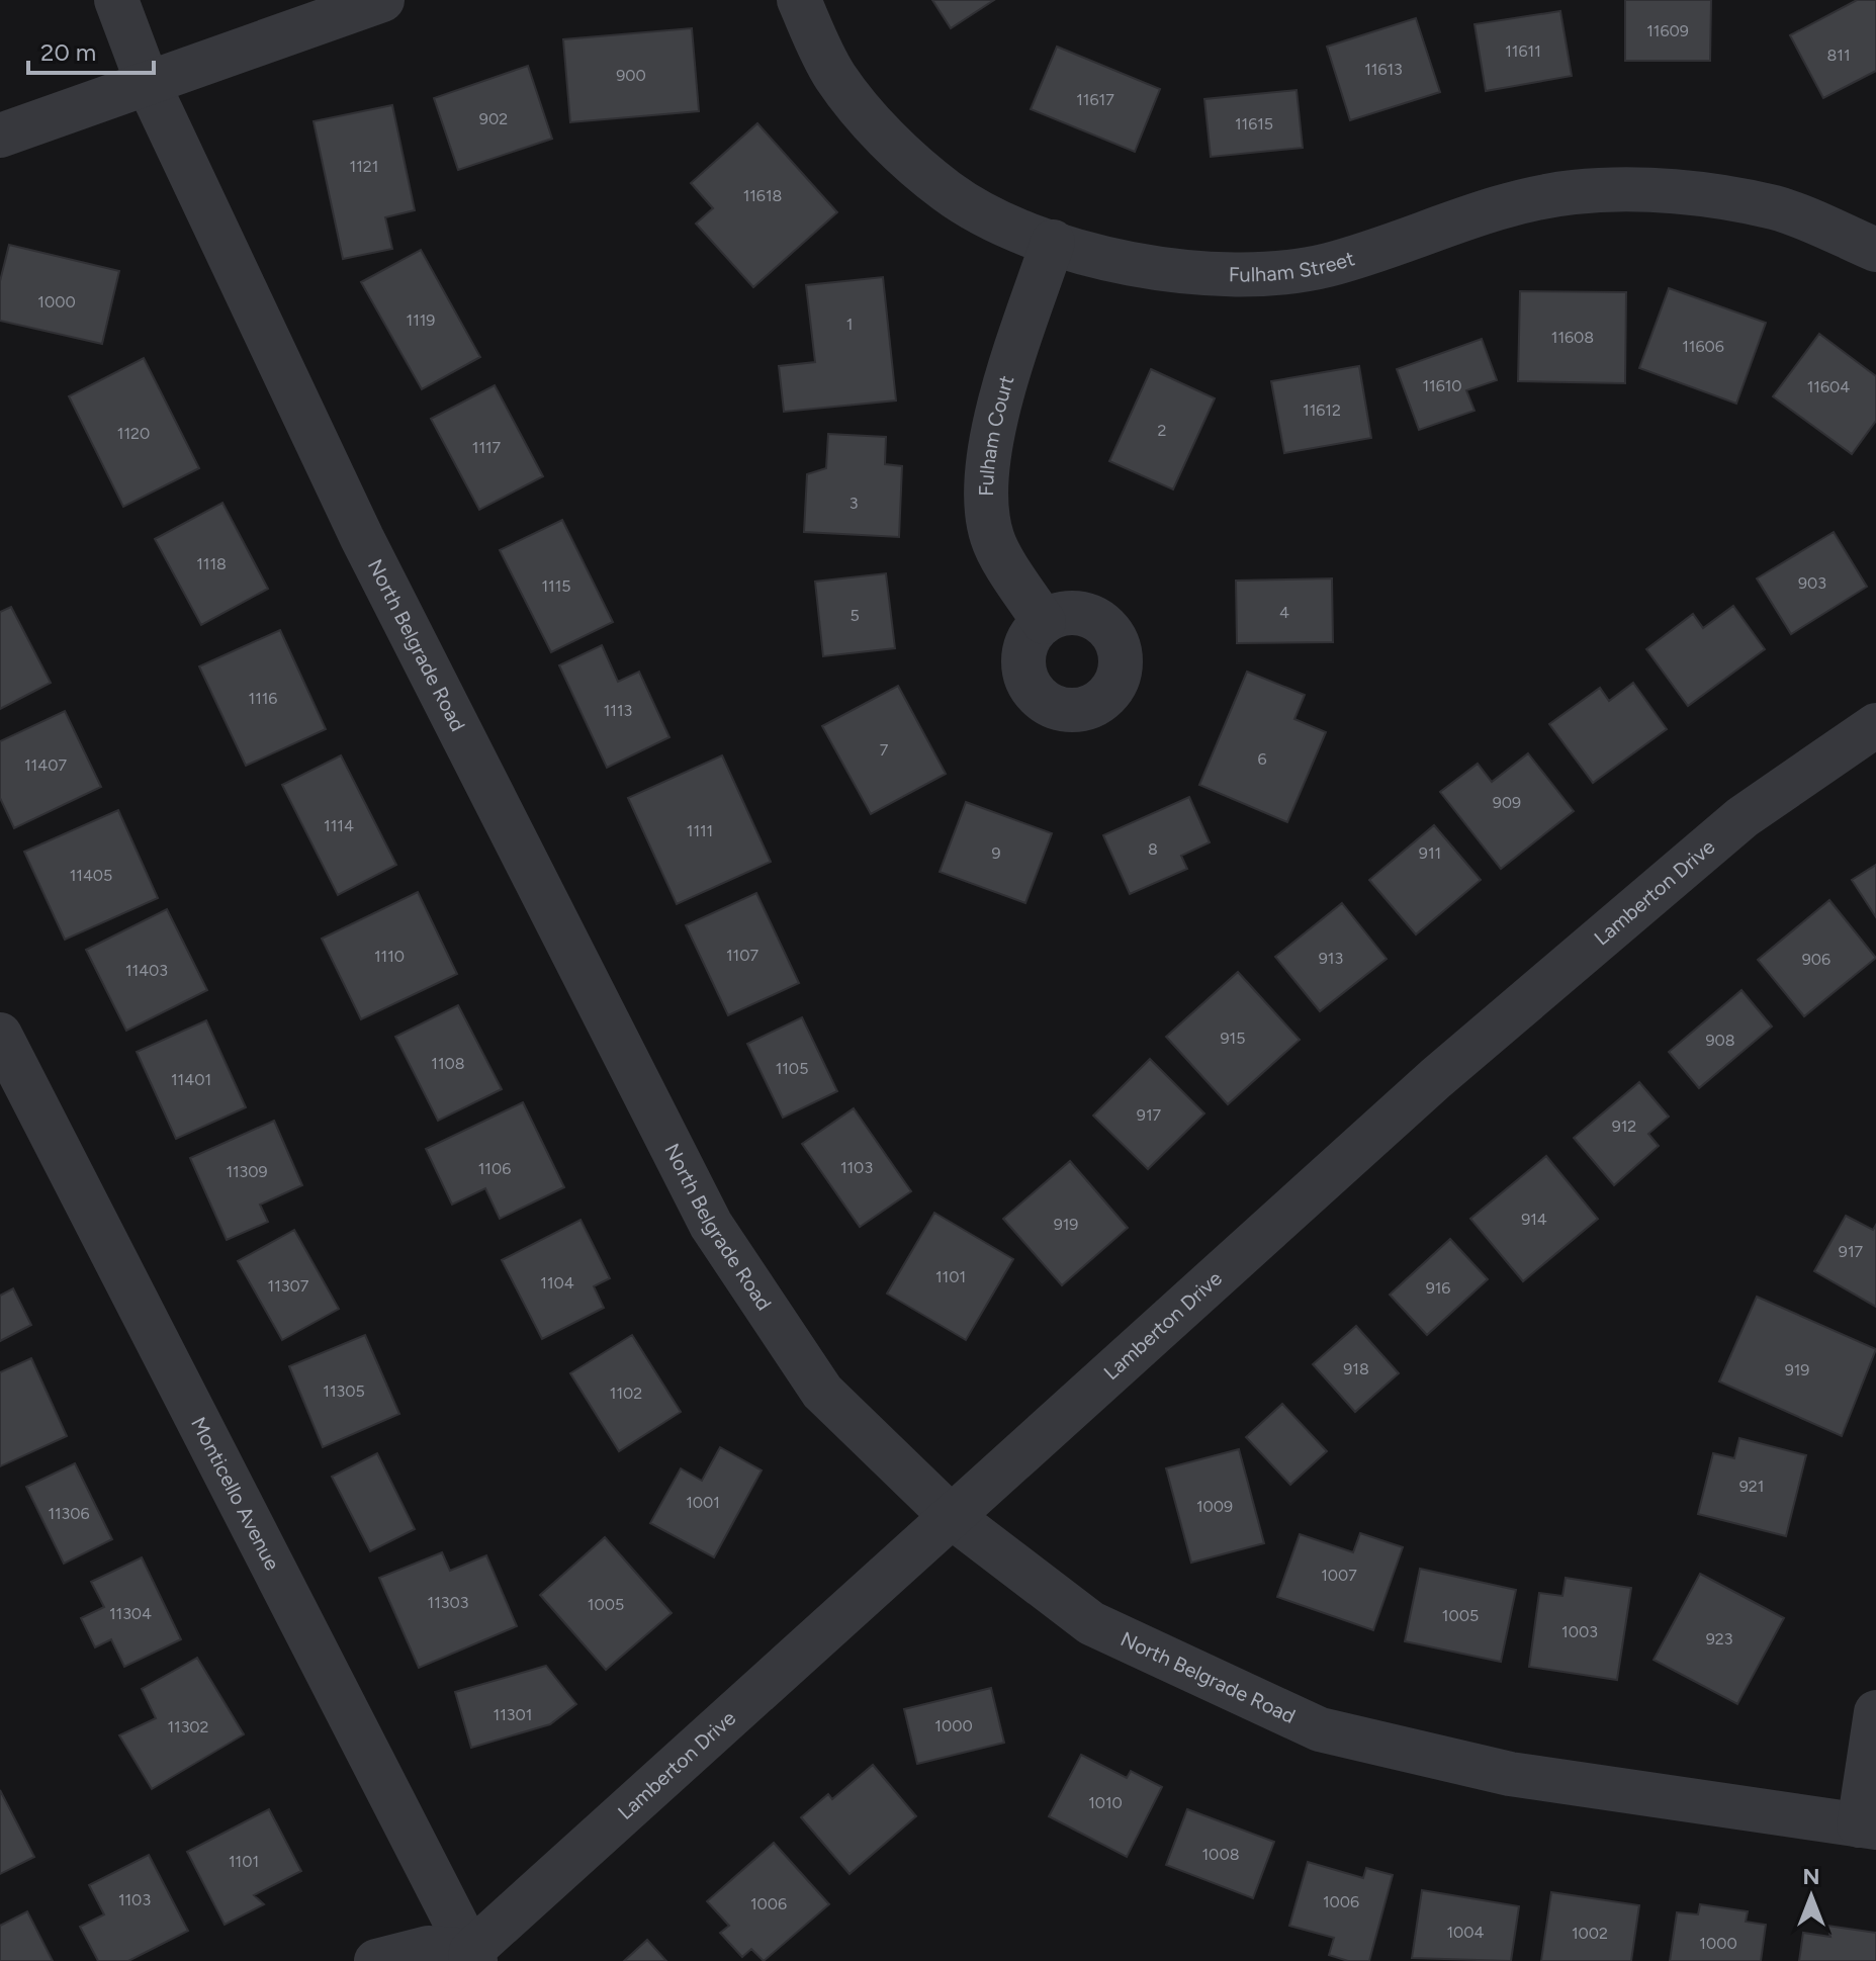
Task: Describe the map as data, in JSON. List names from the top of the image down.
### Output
{
  "streets": {
    "street": [
      "Fulham Street",
      "Fulham Court",
      "North Belgrade Road",
      "Lamberton Drive",
      "Monticello Avenue"
    ]
  },
  "crossings": [
    ["Fulham Street", "Fulham Court"],
    ["North Belgrade Road", "Lamberton Drive"],
    ["Lamberton Drive", "Monticello Avenue"]
  ],
  "house_numbers": [
    "11609",
    "11611",
    "811",
    "11613",
    "900",
    "11617",
    "902",
    "11615",
    "1121",
    "11618",
    "1000",
    "1119",
    "1",
    "11608",
    "11606",
    "11610",
    "11604",
    "11612",
    "2",
    "1120",
    "1117",
    "3",
    "1118",
    "903",
    "1115",
    "4",
    "5",
    "1116",
    "1113",
    "7",
    "6",
    "11407",
    "909",
    "1114",
    "1111",
    "8",
    "9",
    "911",
    "11405",
    "1107",
    "1110",
    "913",
    "906",
    "11403",
    "915",
    "908",
    "1108",
    "1105",
    "11401",
    "917",
    "912",
    "1103",
    "1106",
    "11309",
    "914",
    "919",
    "917",
    "1101",
    "1104",
    "11307",
    "916",
    "918",
    "919",
    "11305",
    "1102",
    "921",
    "1001",
    "1009",
    "11306",
    "1007",
    "11303",
    "1005",
    "11304",
    "1005",
    "1003",
    "923",
    "11301",
    "1000",
    "11302",
    "1010",
    "1008",
    "1101",
    "1103",
    "1006",
    "1006",
    "1004",
    "1002",
    "1000"
  ],
  "scale_bar": "20 m",
  "north": "top"
}
